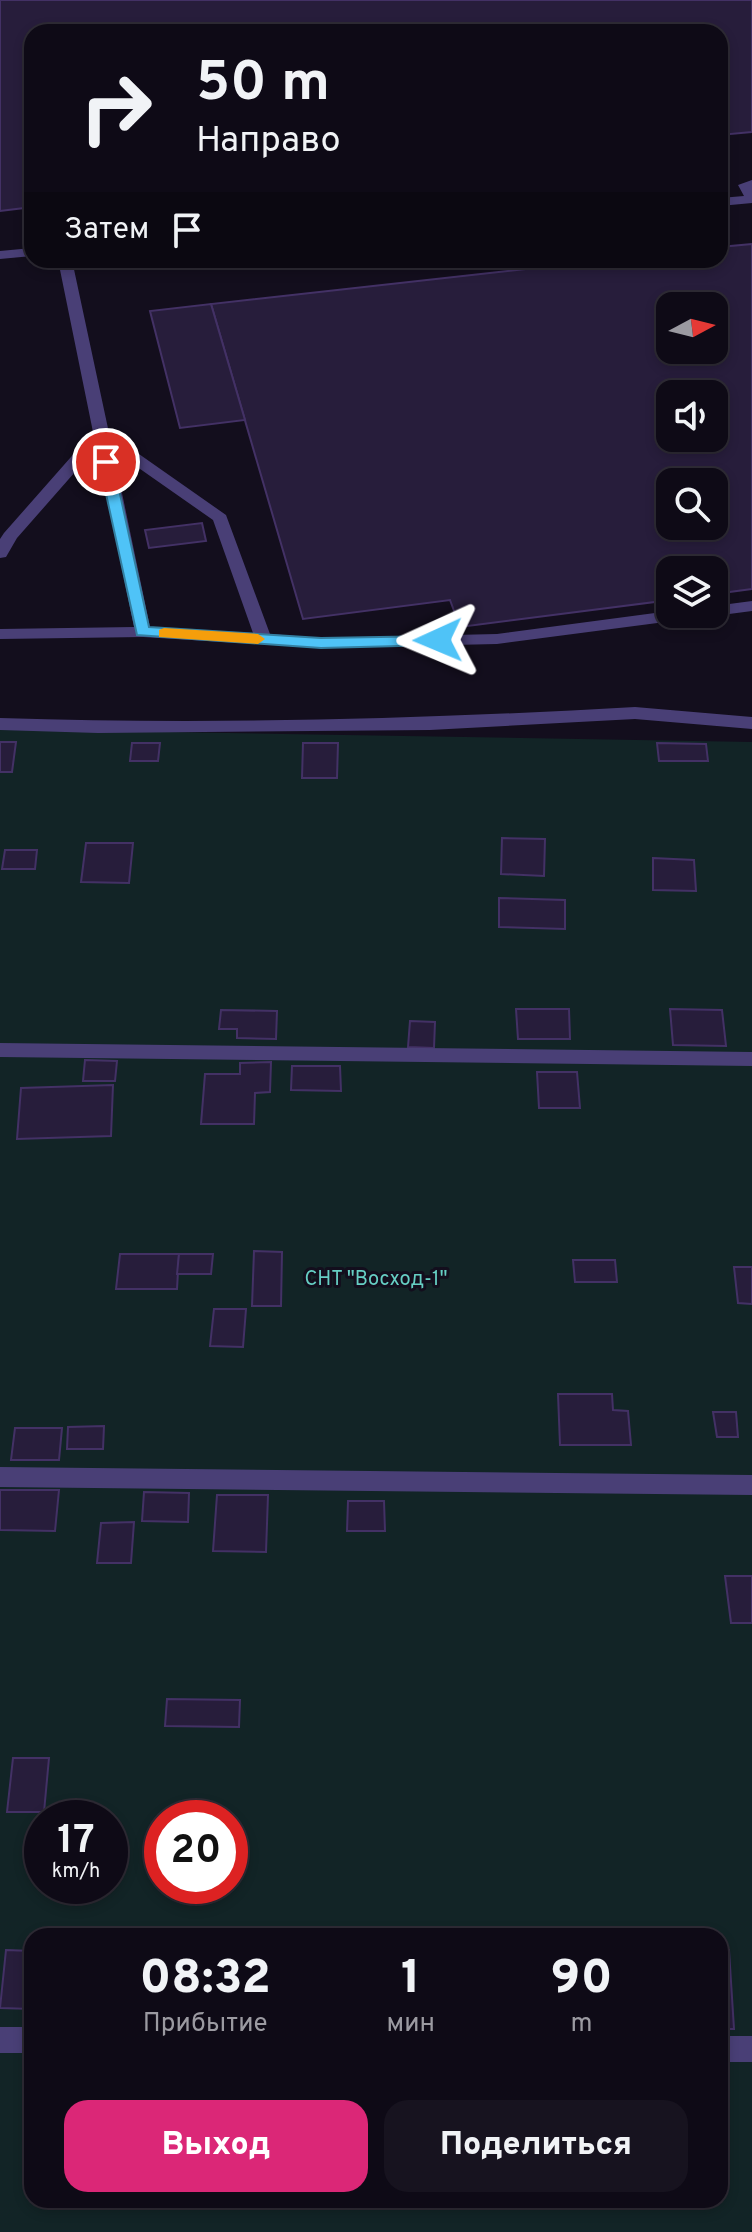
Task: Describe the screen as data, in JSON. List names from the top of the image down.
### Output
{
  "parks": ["СНТ \"Восход-1\""],
  "north": "right",
  "page": {
    "turn": ["50 m", "Направо"],
    "then": "Затем",
    "speed": "17 km/h",
    "limit": "20",
    "eta": [
      "08:32",
      "Прибытие",
      "1",
      "мин",
      "90",
      "m"
    ],
    "buttons": ["Выход", "Поделиться"]
  }
}
